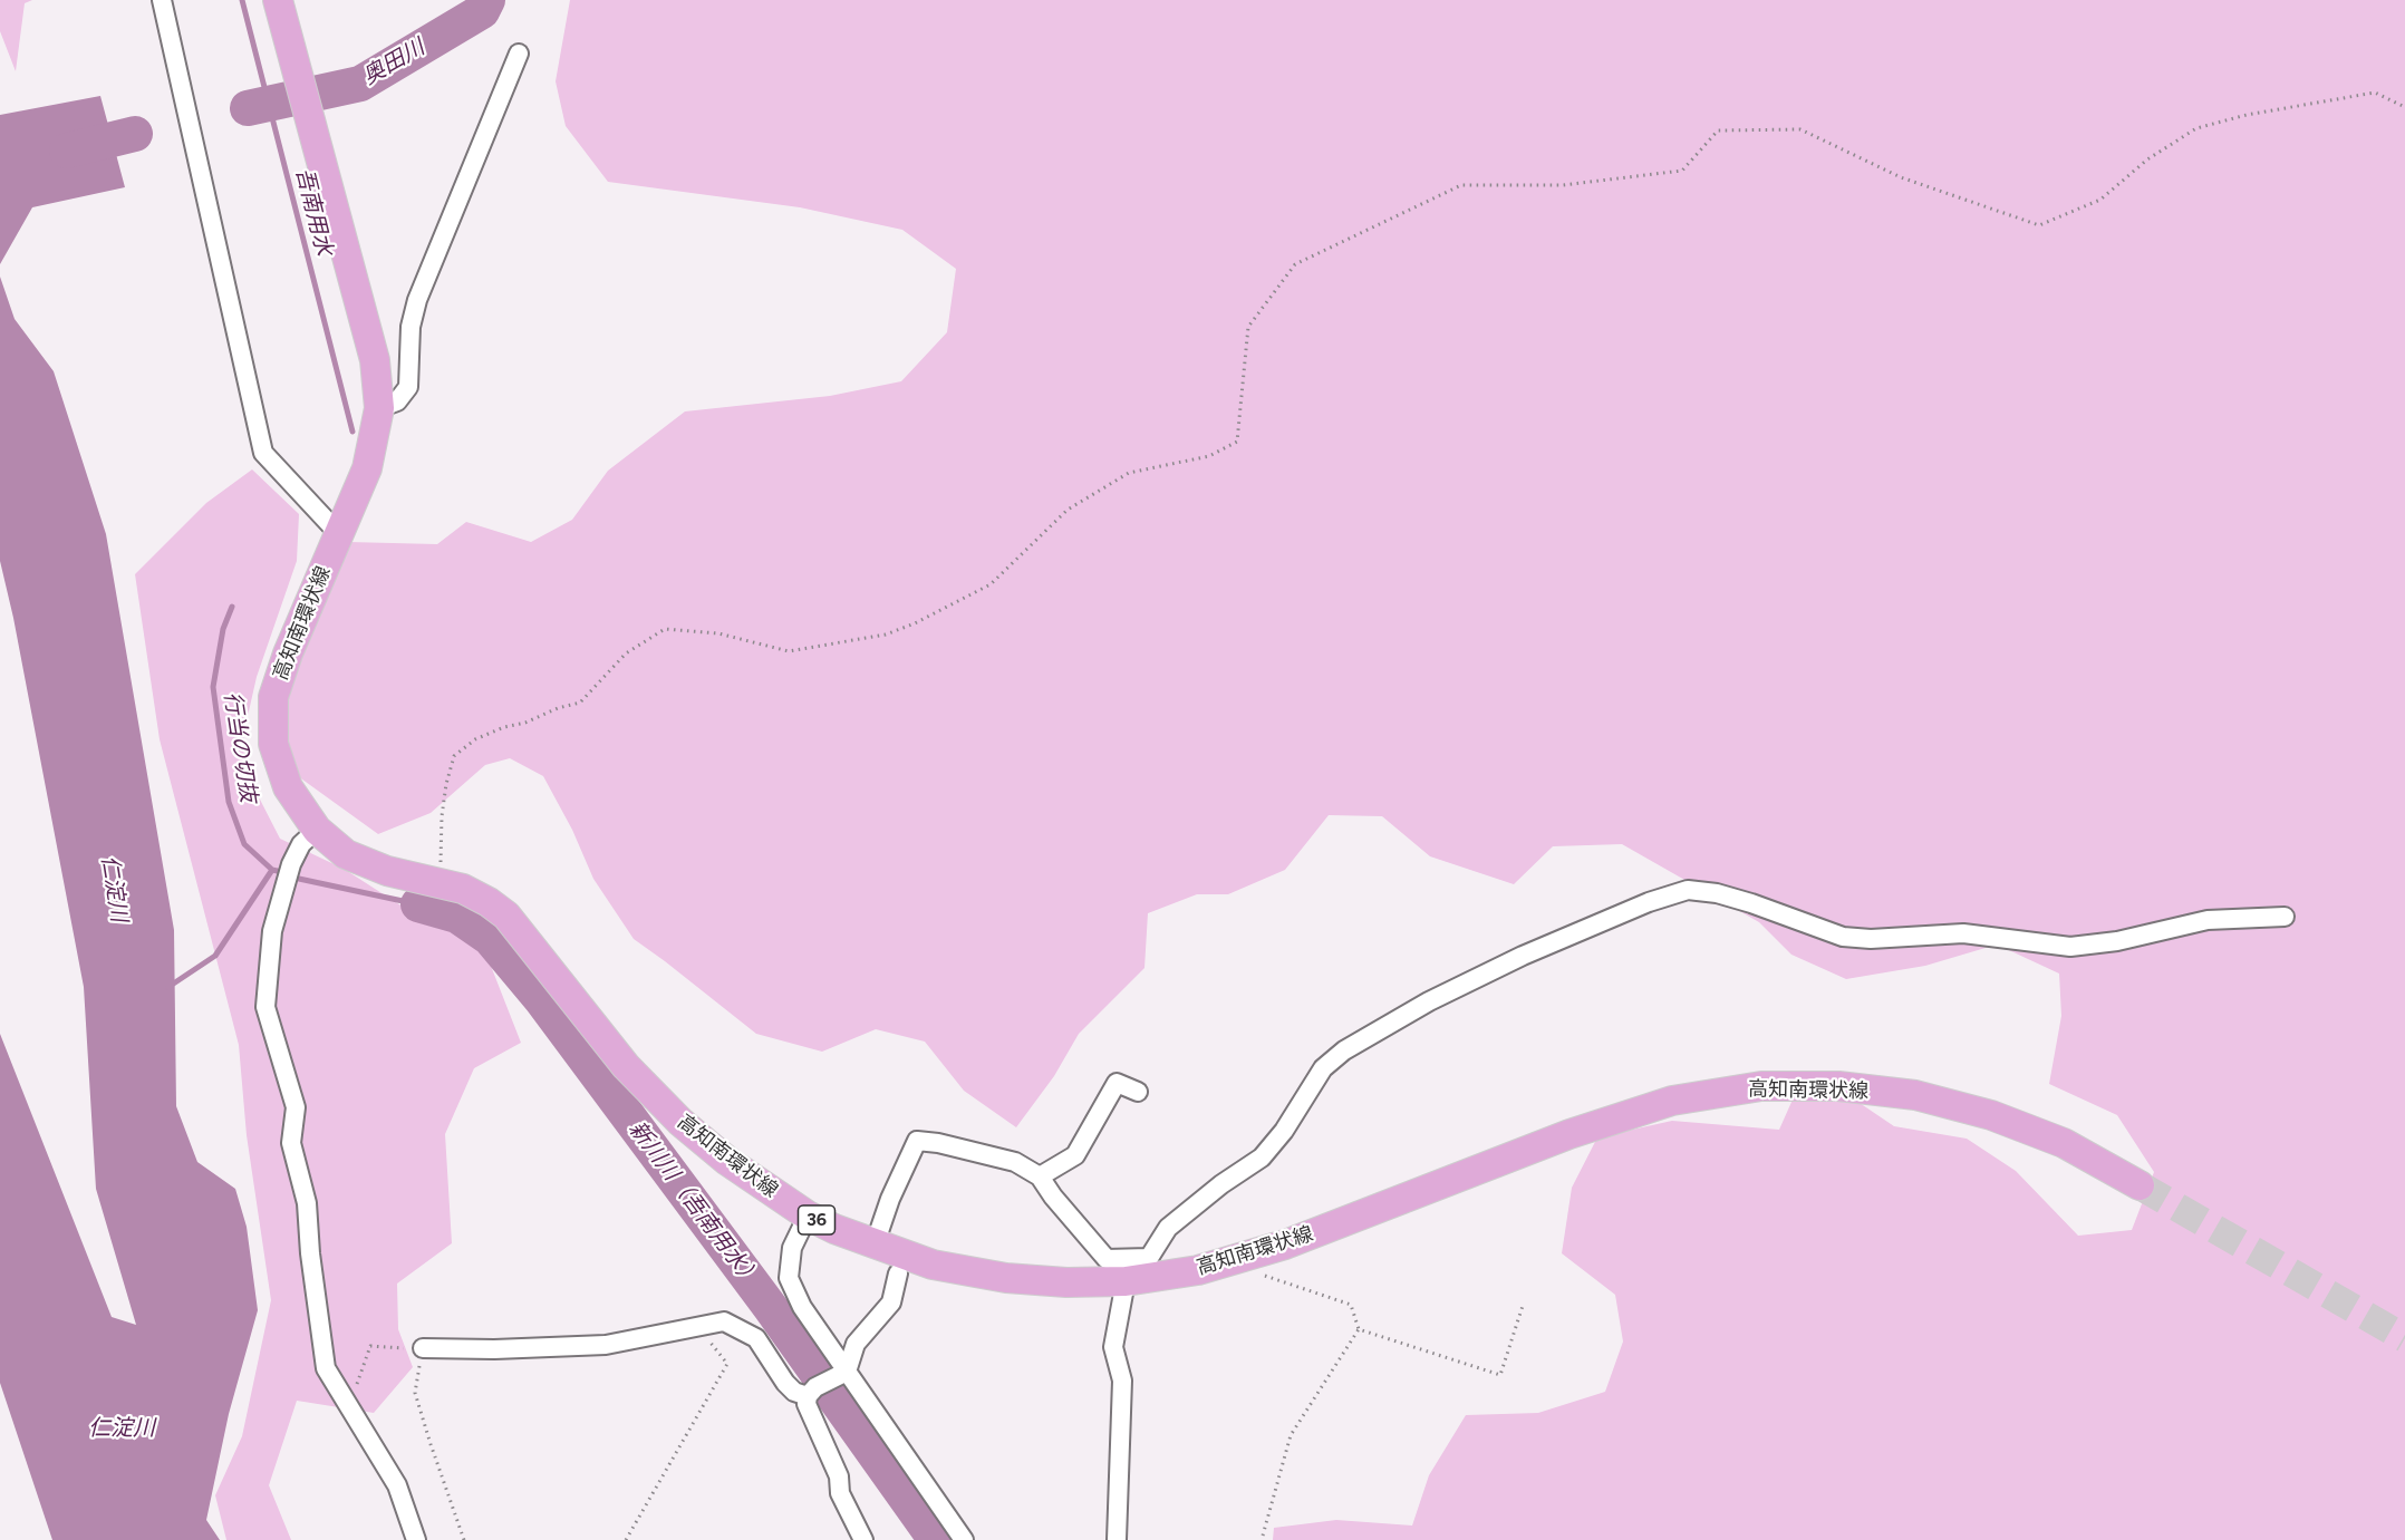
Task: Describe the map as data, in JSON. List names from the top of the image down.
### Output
{
  "streets": {
    "main road": ["高知南環状線", "36"]
  },
  "water": [
    "奥田川",
    "吾南用水",
    "行当の切抜",
    "仁淀川",
    "新川川（吾南用水）"
  ]
}
